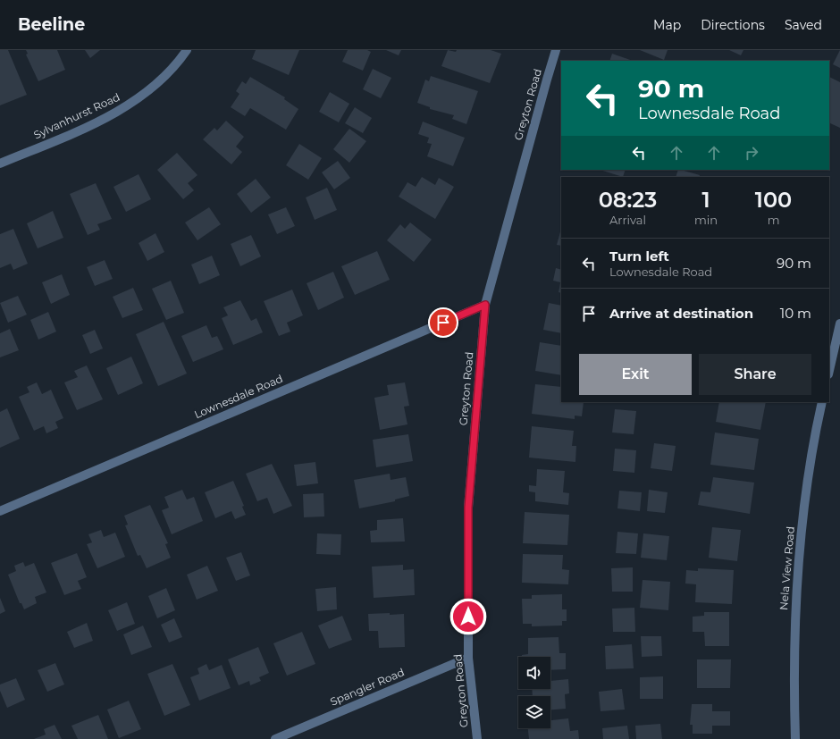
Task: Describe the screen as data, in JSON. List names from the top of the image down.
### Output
{
  "streets": {
    "street": [
      "Greyton Road",
      "Sylvanhurst Road",
      "Lownesdale Road",
      "Nela View Road",
      "Spangler Road"
    ]
  },
  "crossings": [
    ["Greyton Road", "Lownesdale Road"],
    ["Greyton Road", "Spangler Road"]
  ],
  "page": {
    "header": "Beeline",
    "nav": ["Map", "Directions", "Saved"],
    "turn": ["90 m", "Lownesdale Road"],
    "eta": [
      "08:23",
      "Arrival",
      "1",
      "min",
      "100",
      "m"
    ],
    "list": [
      {
        "name": "Turn left",
        "note": "Lownesdale Road",
        "value": "90 m"
      },
      {
        "name": "Arrive at destination",
        "value": "10 m"
      }
    ],
    "buttons": ["Exit", "Share"]
  }
}
